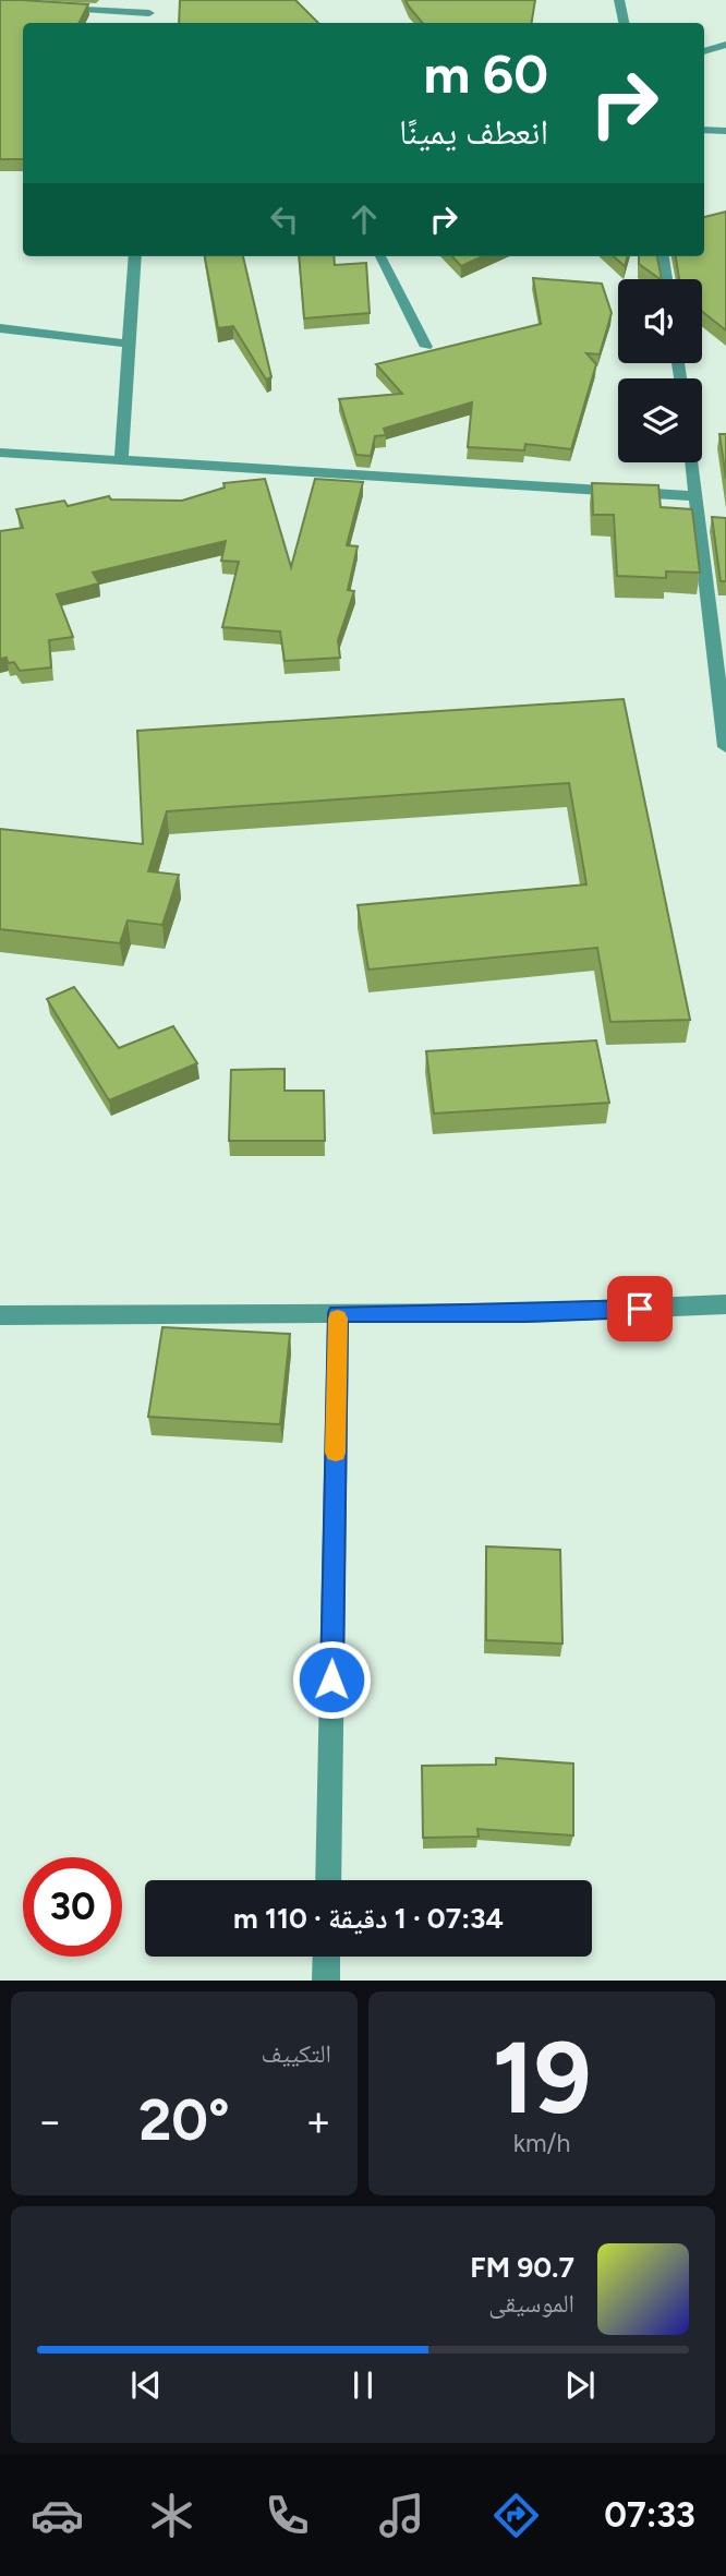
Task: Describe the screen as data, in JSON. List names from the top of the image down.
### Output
{
  "page": {
    "turn": ["60 m", "انعطف يمينًا"],
    "limit": "30",
    "trip": "07:34 · 1 دقيقة · 110 m",
    "tile": [
      ["19", "km/h"],
      "التكييف"
    ],
    "heat": ["−", "20°", "+"],
    "song": ["90.7 FM", "الموسيقى"],
    "tabs": "07:33"
  }
}
